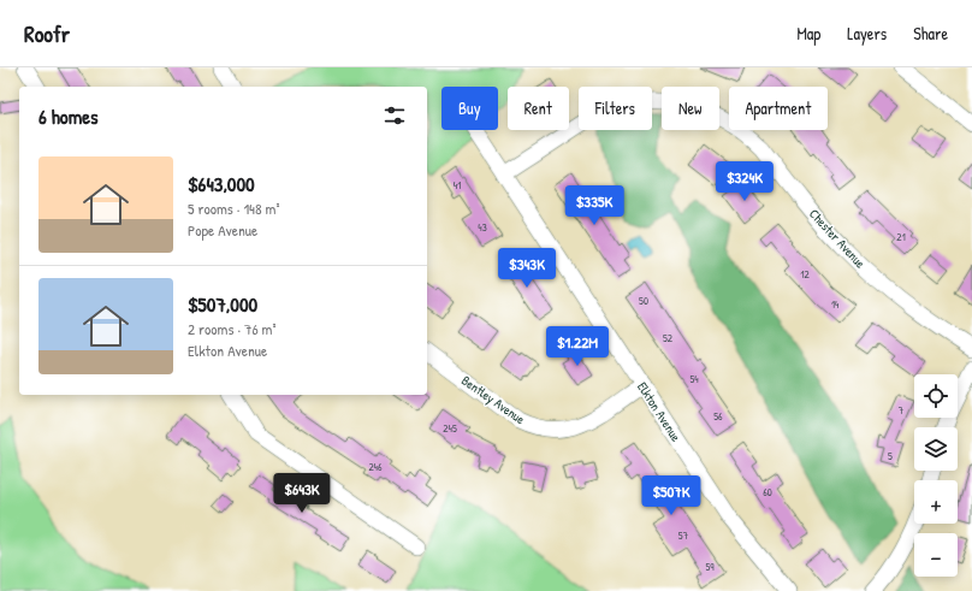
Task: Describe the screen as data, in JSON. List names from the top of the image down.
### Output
{
  "streets": {
    "street": ["Chester Avenue", "Bentley Avenue", "Elkton Avenue"]
  },
  "crossings": [
    ["Chester Avenue", "Elkton Avenue"],
    ["Bentley Avenue", "Elkton Avenue"]
  ],
  "house_numbers": [
    "41",
    "43",
    "21",
    "12",
    "50",
    "14",
    "52",
    "54",
    "7",
    "56",
    "245",
    "5",
    "246",
    "60",
    "57",
    "59"
  ],
  "page": {
    "header": "Roofr",
    "nav": ["Map", "Layers", "Share"],
    "chip": [
      "Buy",
      "Rent",
      "Filters",
      "New",
      "Apartment"
    ],
    "heading": "6 homes",
    "list": [
      {
        "name": "$643,000",
        "note": "5 rooms · 148 m² · Pope Avenue"
      },
      {
        "name": "$507,000",
        "note": "2 rooms · 76 m² · Elkton Avenue"
      }
    ],
    "price": [
      "$324K",
      "$335K",
      "$343K",
      "$1.22M",
      "$643K",
      "$507K"
    ],
    "map_buttons": ["+", "−"]
  }
}
